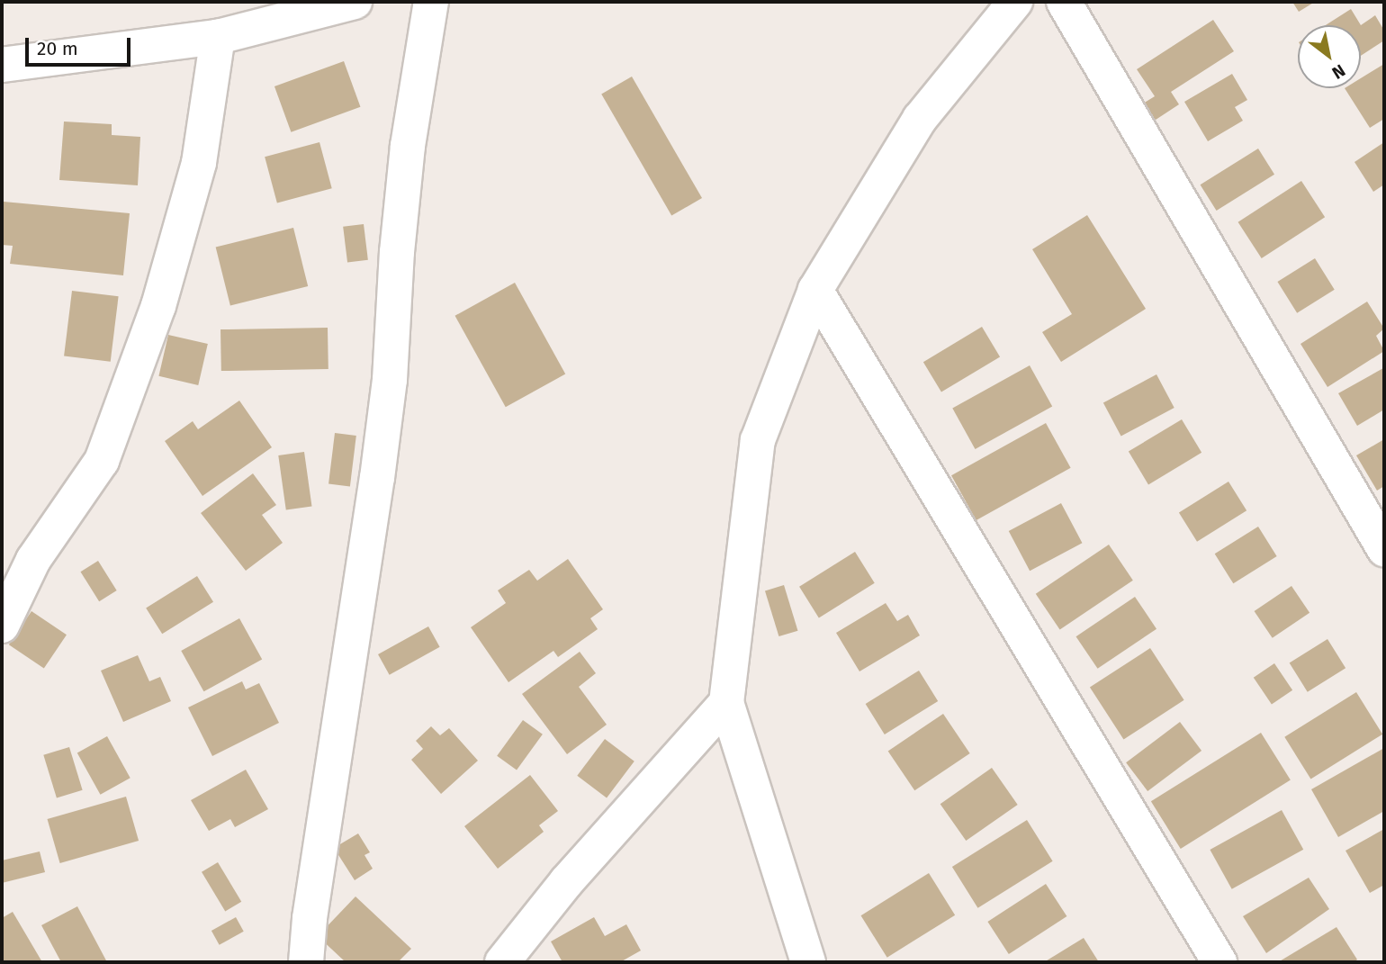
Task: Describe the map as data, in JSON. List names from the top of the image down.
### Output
{
  "scale_bar": "20 m",
  "north": "bottom right"
}
